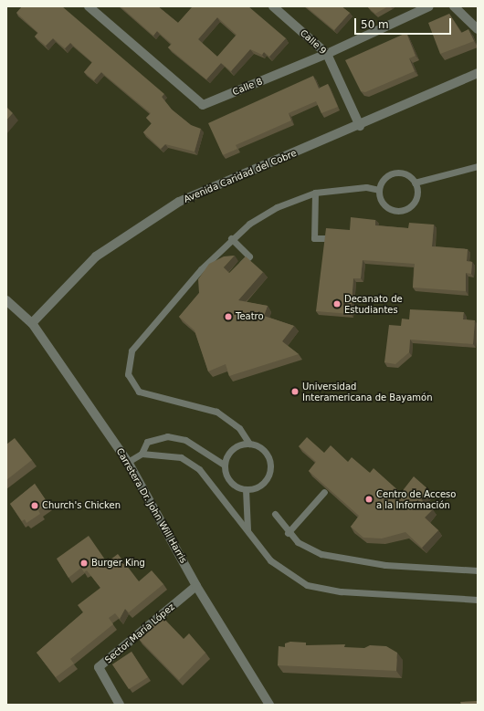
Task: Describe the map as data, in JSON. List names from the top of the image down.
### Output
{
  "streets": {
    "street": [
      "Calle 9",
      "Calle 8",
      "Avenida Caridad del Cobre",
      "Carretera Dr. John Will Harris",
      "Sector María López"
    ]
  },
  "crossings": [
    ["Calle 9", "Calle 8"],
    ["Calle 9", "Avenida Caridad del Cobre"],
    ["Avenida Caridad del Cobre", "Carretera Dr. John Will Harris"],
    ["Carretera Dr. John Will Harris", "Sector María López"]
  ],
  "places": [
    "Decanato de Estudiantes",
    "Teatro",
    "Universidad Interamericana de Bayamón",
    "Centro de Acceso a la Información",
    "Church's Chicken",
    "Burger King"
  ],
  "scale_bar": "50 m"
}
